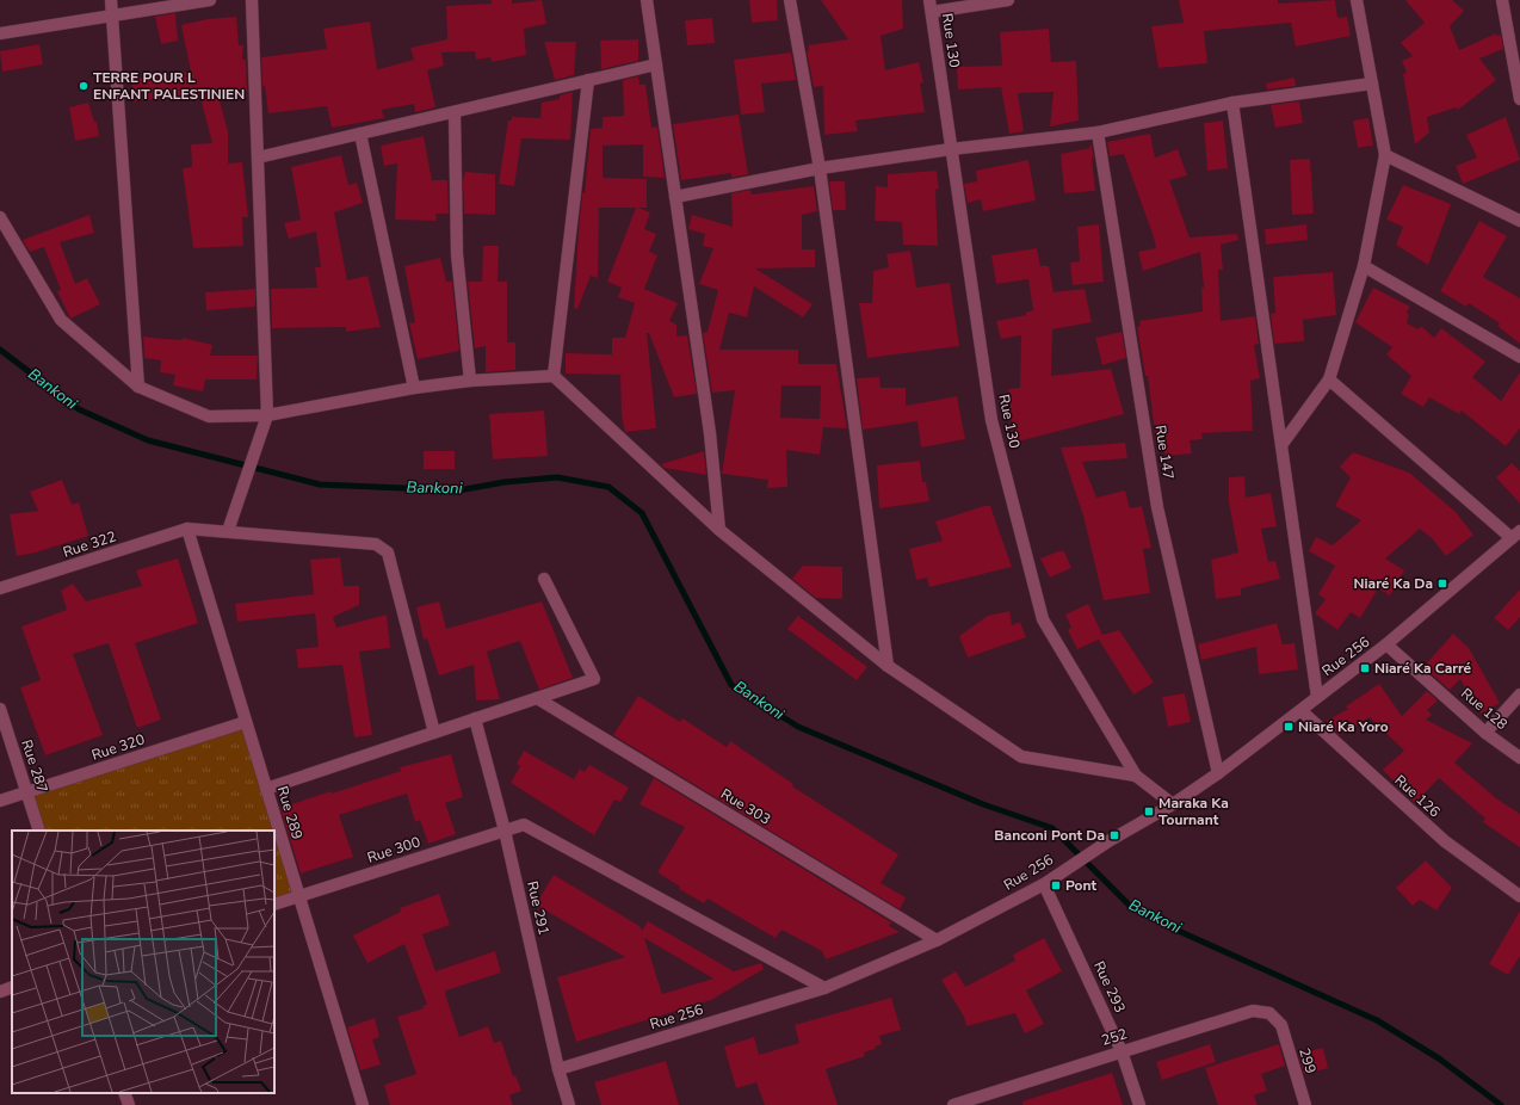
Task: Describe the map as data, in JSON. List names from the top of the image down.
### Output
{
  "streets": {
    "street": [
      "Rue 130",
      "Rue 147",
      "Rue 322",
      "Rue 256",
      "Rue 128",
      "Rue 320",
      "Rue 287",
      "Rue 126",
      "Rue 303",
      "Rue 289",
      "Rue 300",
      "Rue 291",
      "Rue 293",
      "252",
      "299"
    ]
  },
  "crossings": [
    ["Rue 130", "Rue 256"],
    ["Rue 147", "Rue 256"],
    ["Rue 322", "Rue 289"],
    ["Rue 256", "Rue 128"],
    ["Rue 256", "Rue 126"],
    ["Rue 256", "Rue 303"],
    ["Rue 256", "Rue 300"],
    ["Rue 256", "Rue 291"],
    ["Rue 256", "Rue 293"],
    ["Rue 320", "Rue 287"],
    ["Rue 320", "Rue 289"],
    ["Rue 289", "Rue 300"],
    ["Rue 300", "Rue 291"],
    ["Rue 293", "252"],
    ["252", "299"]
  ],
  "water": ["Bankoni"],
  "places": {
    "other": ["TERRE POUR L ENFANT PALESTINIEN"],
    "transit": [
      "Niaré Ka Da",
      "Niaré Ka Carré",
      "Niaré Ka Yoro",
      "Maraka Ka Tournant",
      "Banconi Pont Da",
      "Pont"
    ]
  }
}
